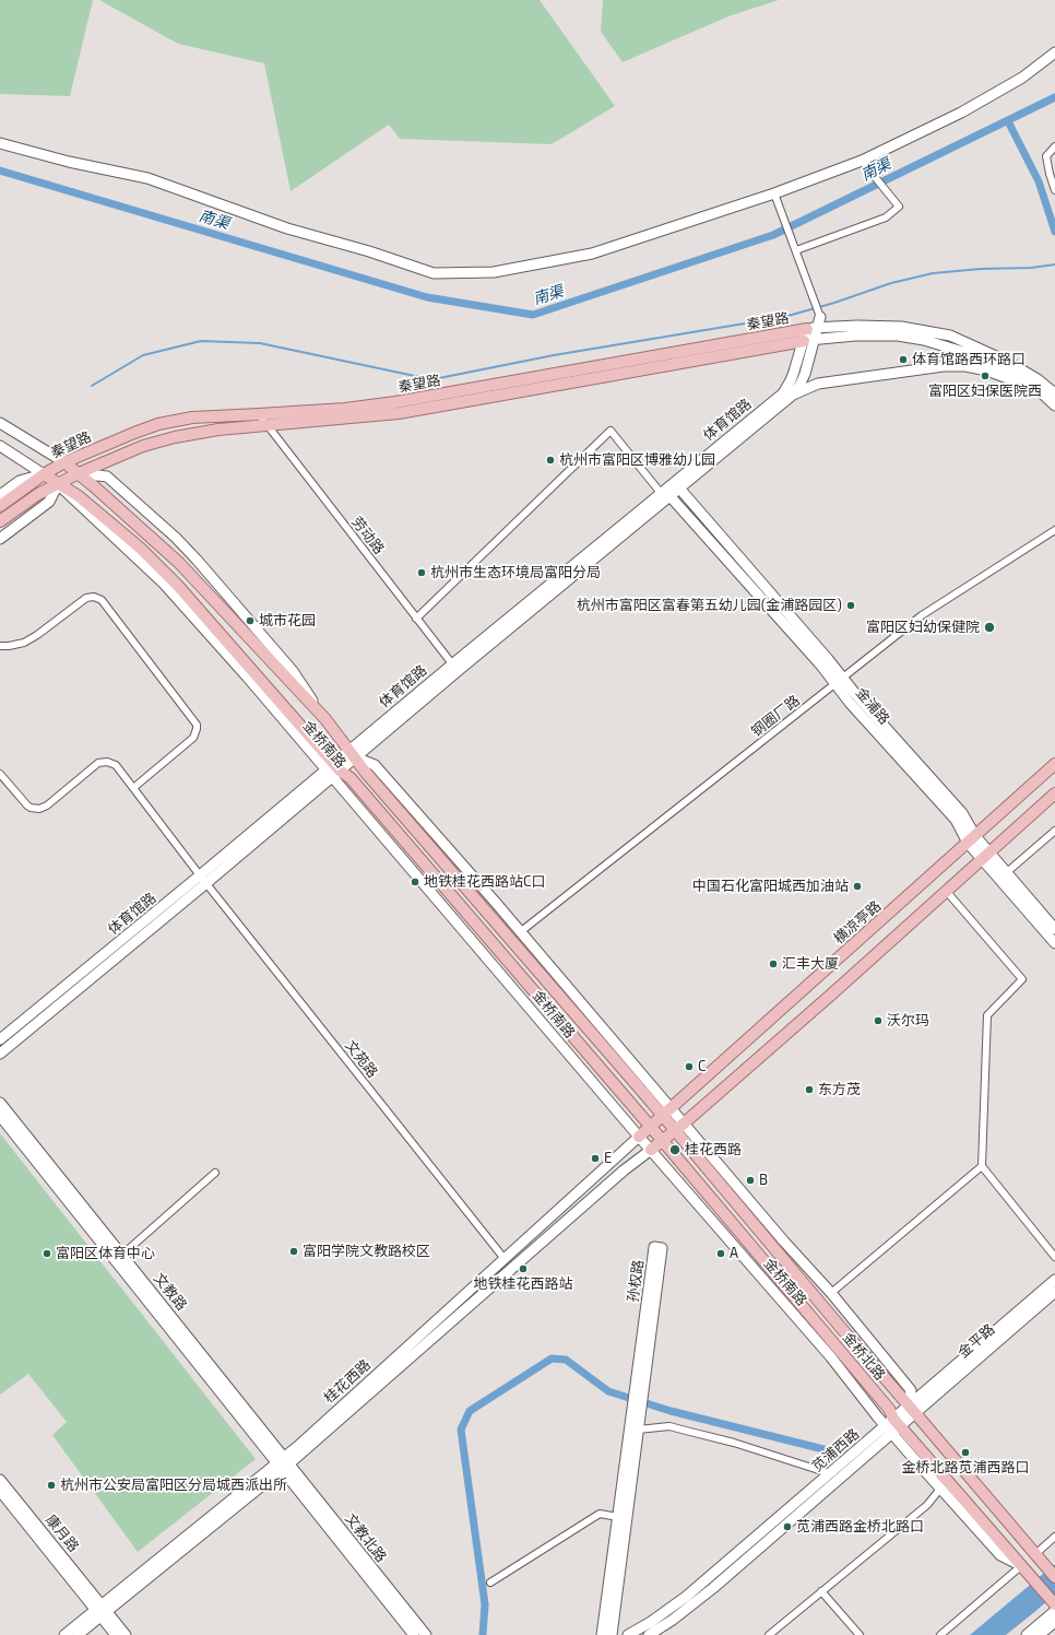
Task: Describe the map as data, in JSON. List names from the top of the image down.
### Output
{
  "streets": {
    "main road": [
      "秦望路",
      "体育馆路",
      "金浦路",
      "金桥南路",
      "横凉亭路",
      "孙权路",
      "文教路",
      "金平路",
      "金桥北路",
      "桂花西路",
      "苋浦西路",
      "康月路",
      "文教北路"
    ],
    "street": ["劳动路", "钢圈厂路", "文苑路"]
  },
  "crossings": [
    ["秦望路", "体育馆路"],
    ["秦望路", "劳动路"],
    ["秦望路", "金桥南路"],
    ["体育馆路", "劳动路"],
    ["体育馆路", "金浦路"],
    ["体育馆路", "金桥南路"],
    ["体育馆路", "文苑路"],
    ["金浦路", "钢圈厂路"],
    ["金浦路", "横凉亭路"],
    ["钢圈厂路", "金桥南路"],
    ["金桥南路", "横凉亭路"],
    ["金桥南路", "金桥北路"],
    ["金桥南路", "桂花西路"],
    ["金桥南路", "苋浦西路"],
    ["横凉亭路", "金桥北路"],
    ["横凉亭路", "桂花西路"],
    ["文苑路", "桂花西路"],
    ["文教路", "桂花西路"],
    ["文教路", "文教北路"],
    ["金平路", "金桥北路"],
    ["金平路", "苋浦西路"],
    ["金桥北路", "苋浦西路"],
    ["桂花西路", "康月路"],
    ["桂花西路", "文教北路"]
  ],
  "water": ["南渠"],
  "places": [
    "体育馆路西环路口",
    "富阳区妇保医院西",
    "杭州市富阳区博雅幼儿园",
    "杭州市生态环境局富阳分局",
    "杭州市富阳区富春第五幼儿园(金浦路园区)",
    "城市花园",
    "富阳区妇幼保健院",
    "地铁桂花西路站C口",
    "中国石化富阳城西加油站",
    "汇丰大厦",
    "沃尔玛",
    "C",
    "东方茂",
    "桂花西路",
    "E",
    "B",
    "富阳学院文教路校区",
    "富阳区体育中心",
    "A",
    "地铁桂花西路站",
    "金桥北路苋浦西路口",
    "杭州市公安局富阳区分局城西派出所",
    "苋浦西路金桥北路口"
  ]
}
